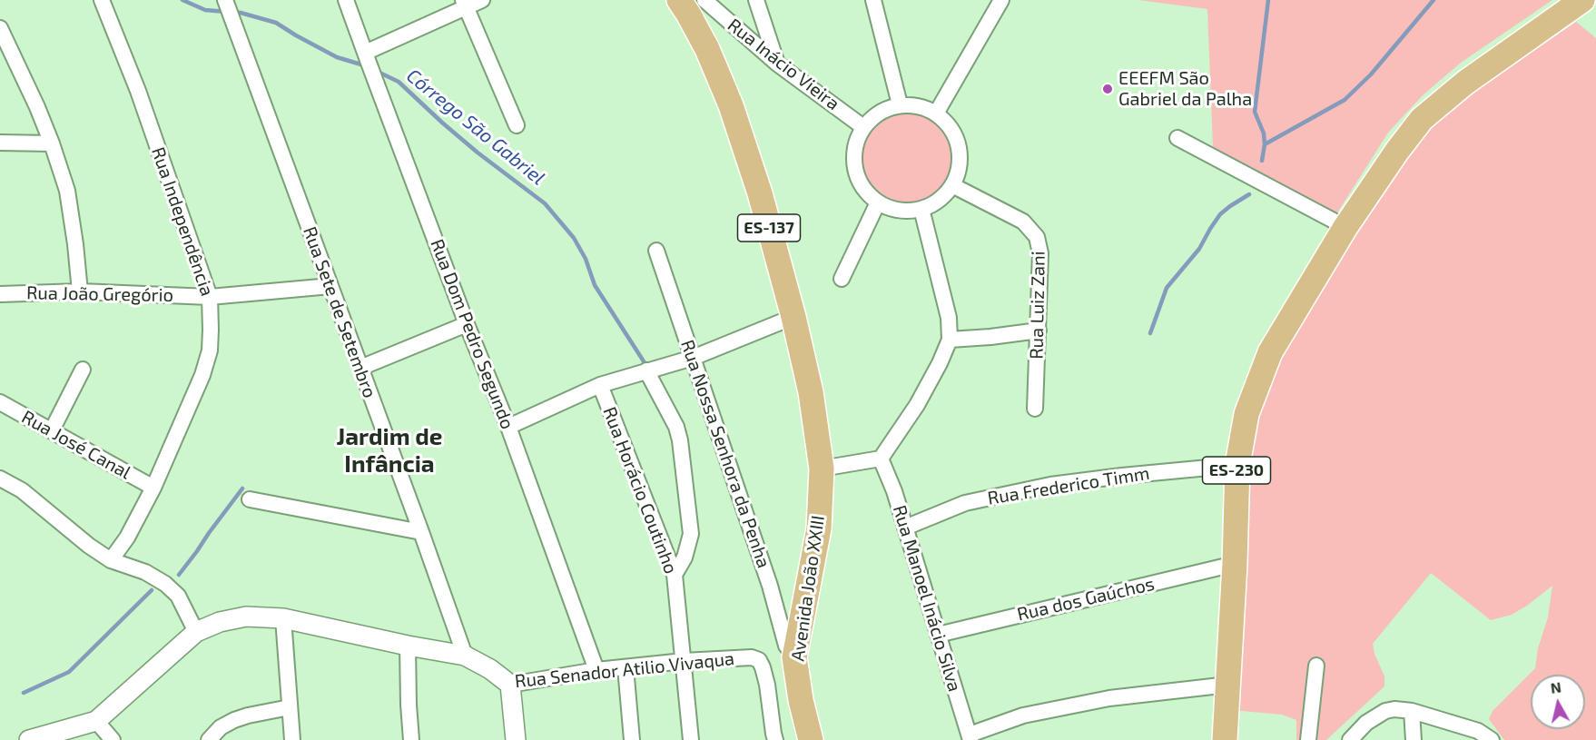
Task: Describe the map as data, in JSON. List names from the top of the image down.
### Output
{
  "streets": {
    "main road": ["ES-137", "ES-230", "Avenida João XXIII"],
    "street": [
      "Rua Inácio Vieira",
      "Rua Independência",
      "Rua João Gregório",
      "Rua Luiz Zani",
      "Rua Sete de Setembro",
      "Rua Dom Pedro Segundo",
      "Rua José Canal",
      "Rua Nossa Senhora da Penha",
      "Rua Frederico Timm",
      "Rua Horácio Coutinho",
      "Rua Manoel Inácio Silva",
      "Rua dos Gaúchos",
      "Rua Senador Atilio Vivaqua"
    ]
  },
  "crossings": [
    ["Rua Inácio Vieira", "Rua Luiz Zani"],
    ["Rua Independência", "Rua João Gregório"],
    ["Rua Independência", "Rua José Canal"],
    ["ES-137", "Avenida João XXIII"],
    ["Rua João Gregório", "Rua Sete de Setembro"],
    ["Rua Sete de Setembro", "Rua Senador Atilio Vivaqua"],
    ["Rua Dom Pedro Segundo", "Rua Senador Atilio Vivaqua"],
    ["Rua Nossa Senhora da Penha", "Avenida João XXIII"],
    ["ES-230", "Rua Frederico Timm"],
    ["ES-230", "Rua dos Gaúchos"],
    ["Rua Frederico Timm", "Rua Manoel Inácio Silva"],
    ["Rua Horácio Coutinho", "Rua Senador Atilio Vivaqua"],
    ["Rua Manoel Inácio Silva", "Rua dos Gaúchos"]
  ],
  "districts": ["Jardim de Infância"],
  "water": ["Córrego São Gabriel"],
  "places": ["EEEFM São Gabriel da Palha"],
  "north": "top"
}
